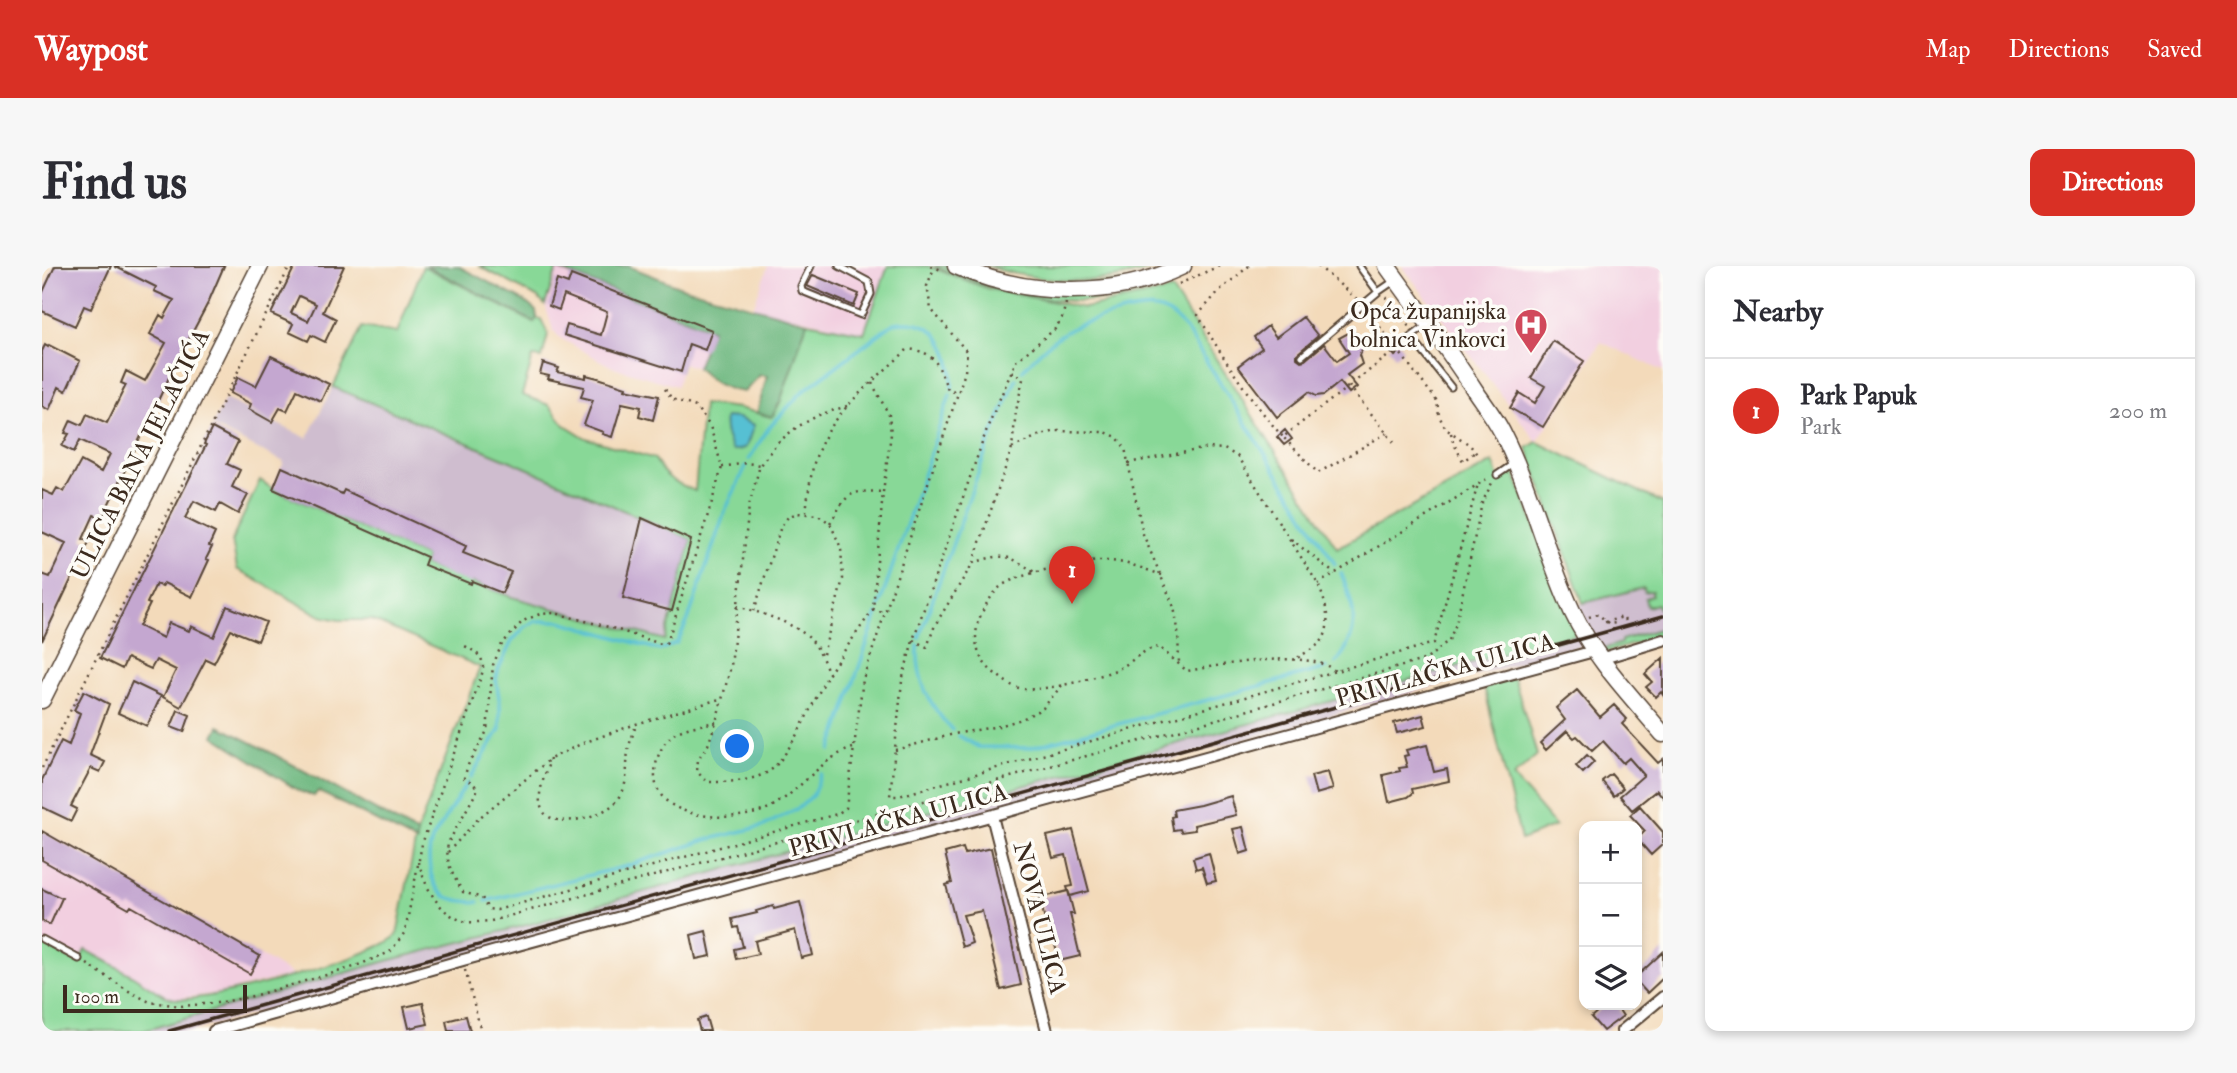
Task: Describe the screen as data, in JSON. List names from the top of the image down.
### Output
{
  "streets": {
    "main road": ["ULICA BANA JELAČIĆA"],
    "street": ["PRIVLAČKA ULICA", "NOVA ULICA"]
  },
  "crossings": [
    ["PRIVLAČKA ULICA", "NOVA ULICA"]
  ],
  "places": {
    "hospital": ["Opća županijska bolnica Vinkovci"]
  },
  "scale_bar": "100 m",
  "page": {
    "header": "Waypost",
    "nav": ["Map", "Directions", "Saved"],
    "buttons": "Directions",
    "title": "Find us",
    "heading": "Nearby",
    "list": [
      {
        "mark": "1",
        "name": "Park Papuk",
        "note": "Park",
        "value": "200 m"
      }
    ],
    "pins": "1",
    "map_buttons": ["+", "−"],
    "scale": "100 m"
  }
}
